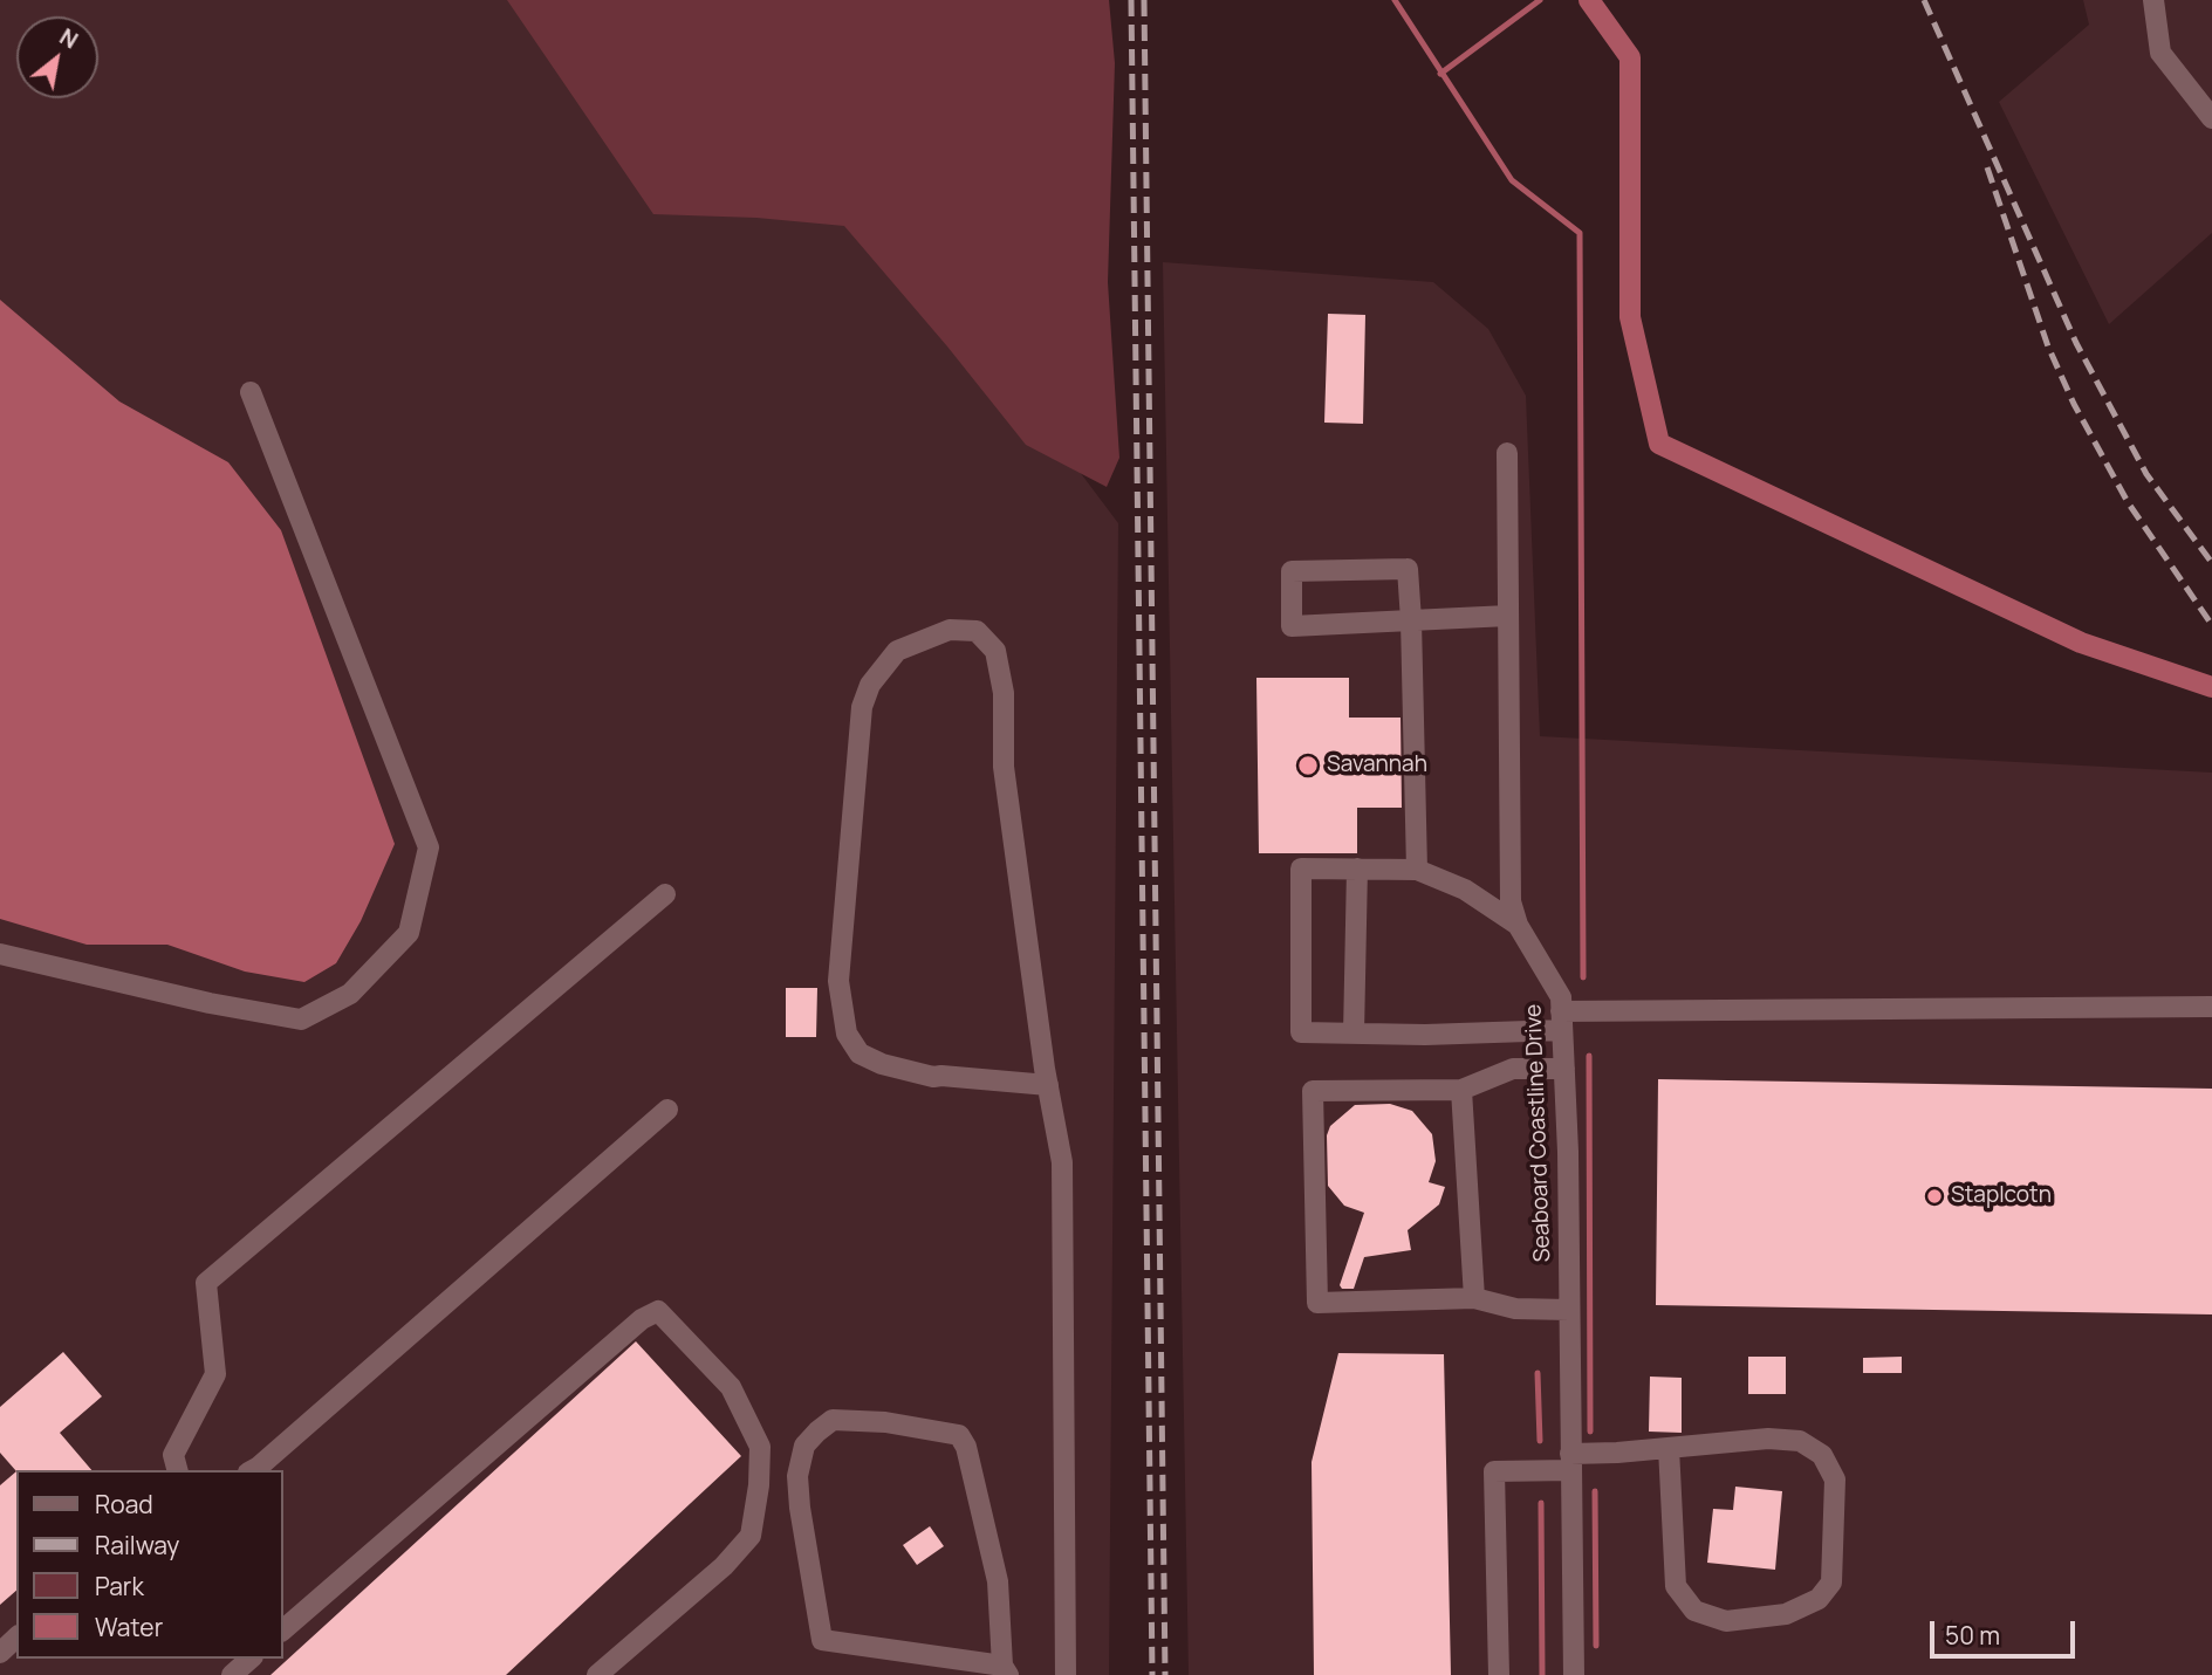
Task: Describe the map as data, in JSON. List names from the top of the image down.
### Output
{
  "streets": {
    "street": ["Seaboard Coastline Drive"]
  },
  "places": ["Savannah", "Staplcotn"],
  "legend": [
    "Road",
    "Railway",
    "Park",
    "Water"
  ],
  "scale_bar": "50 m",
  "north": "top right"
}
